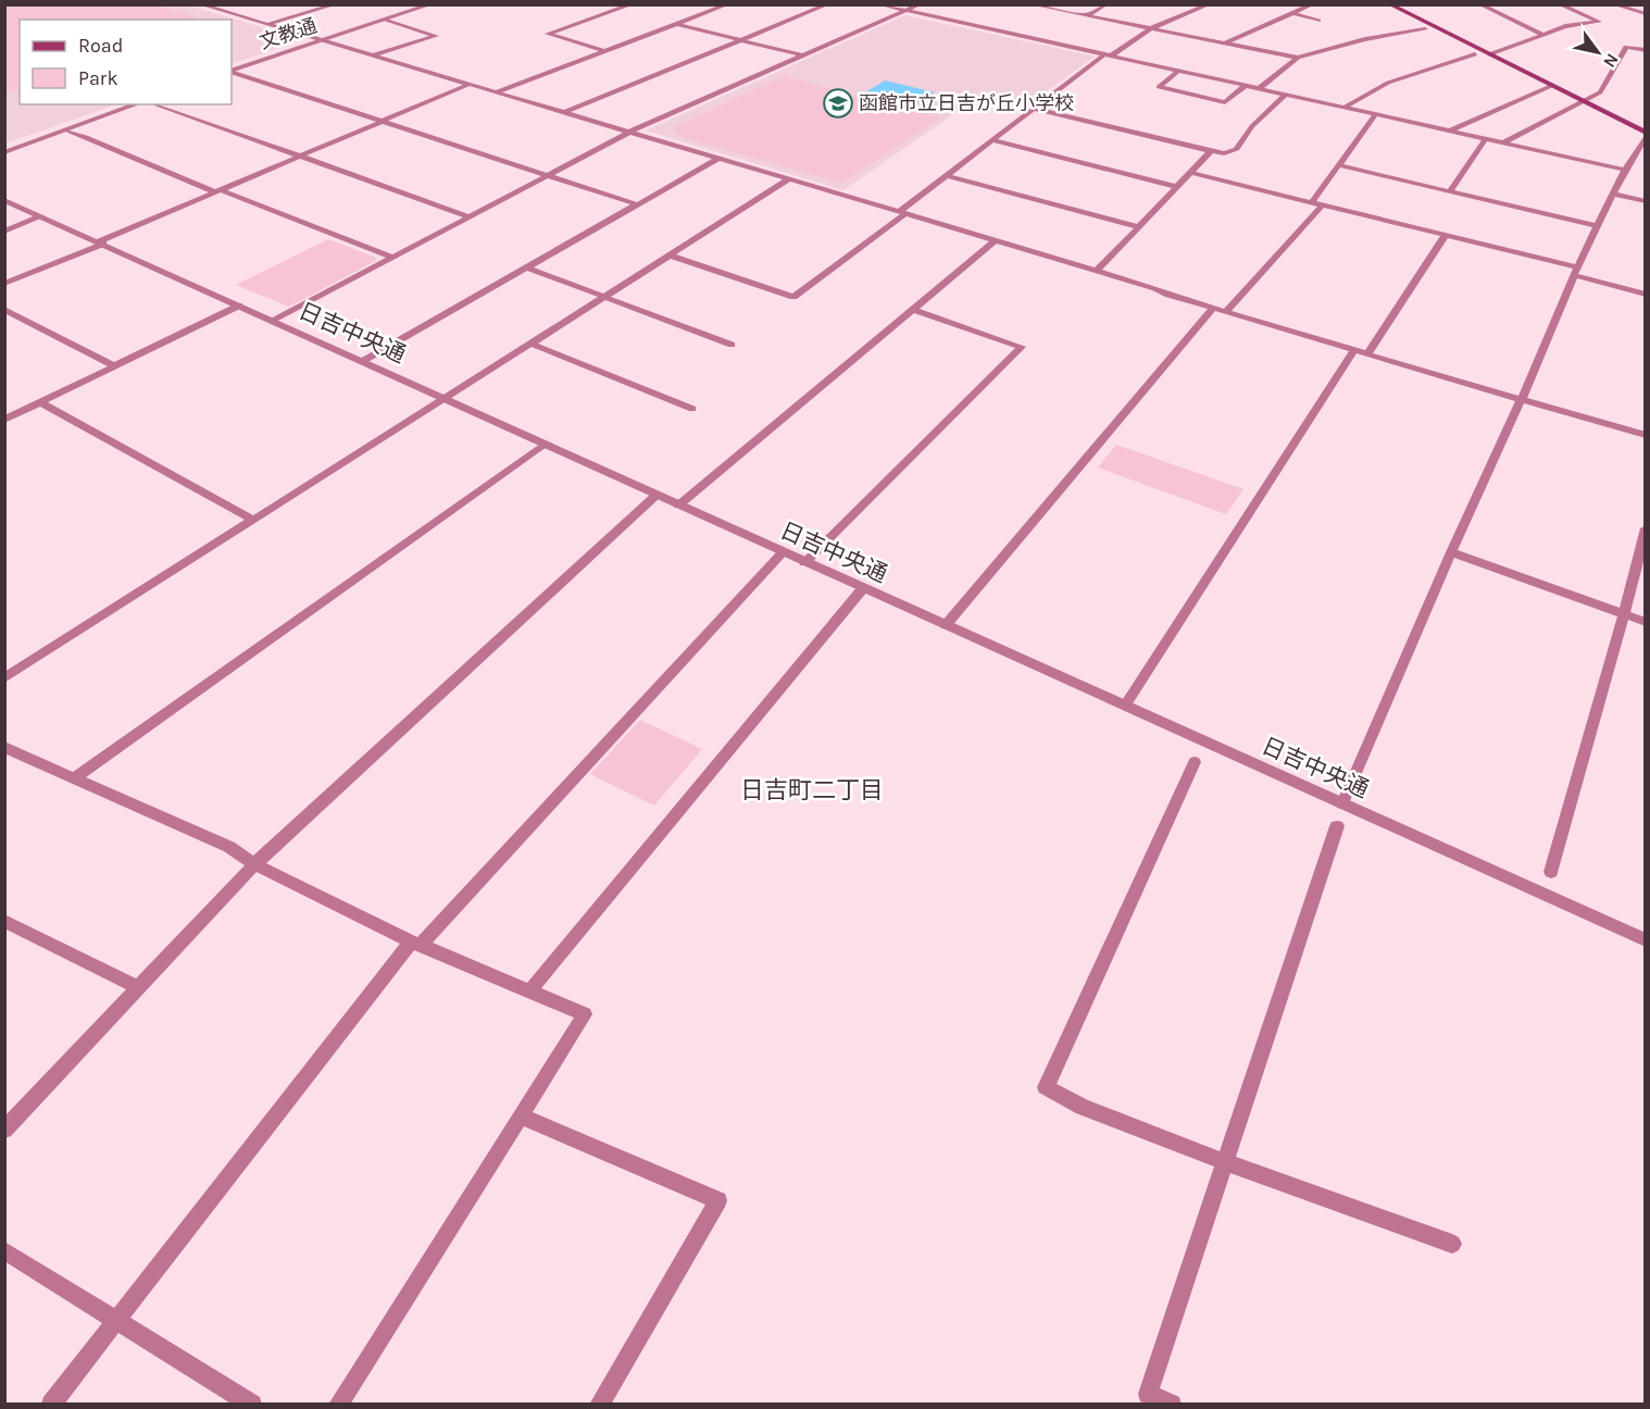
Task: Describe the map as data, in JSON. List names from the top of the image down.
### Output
{
  "streets": {
    "street": ["文教通", "日吉中央通"]
  },
  "districts": ["日吉町二丁目"],
  "places": {
    "school or university": ["函館市立日吉が丘小学校"]
  },
  "legend": ["Road", "Park"],
  "north": "bottom right"
}
